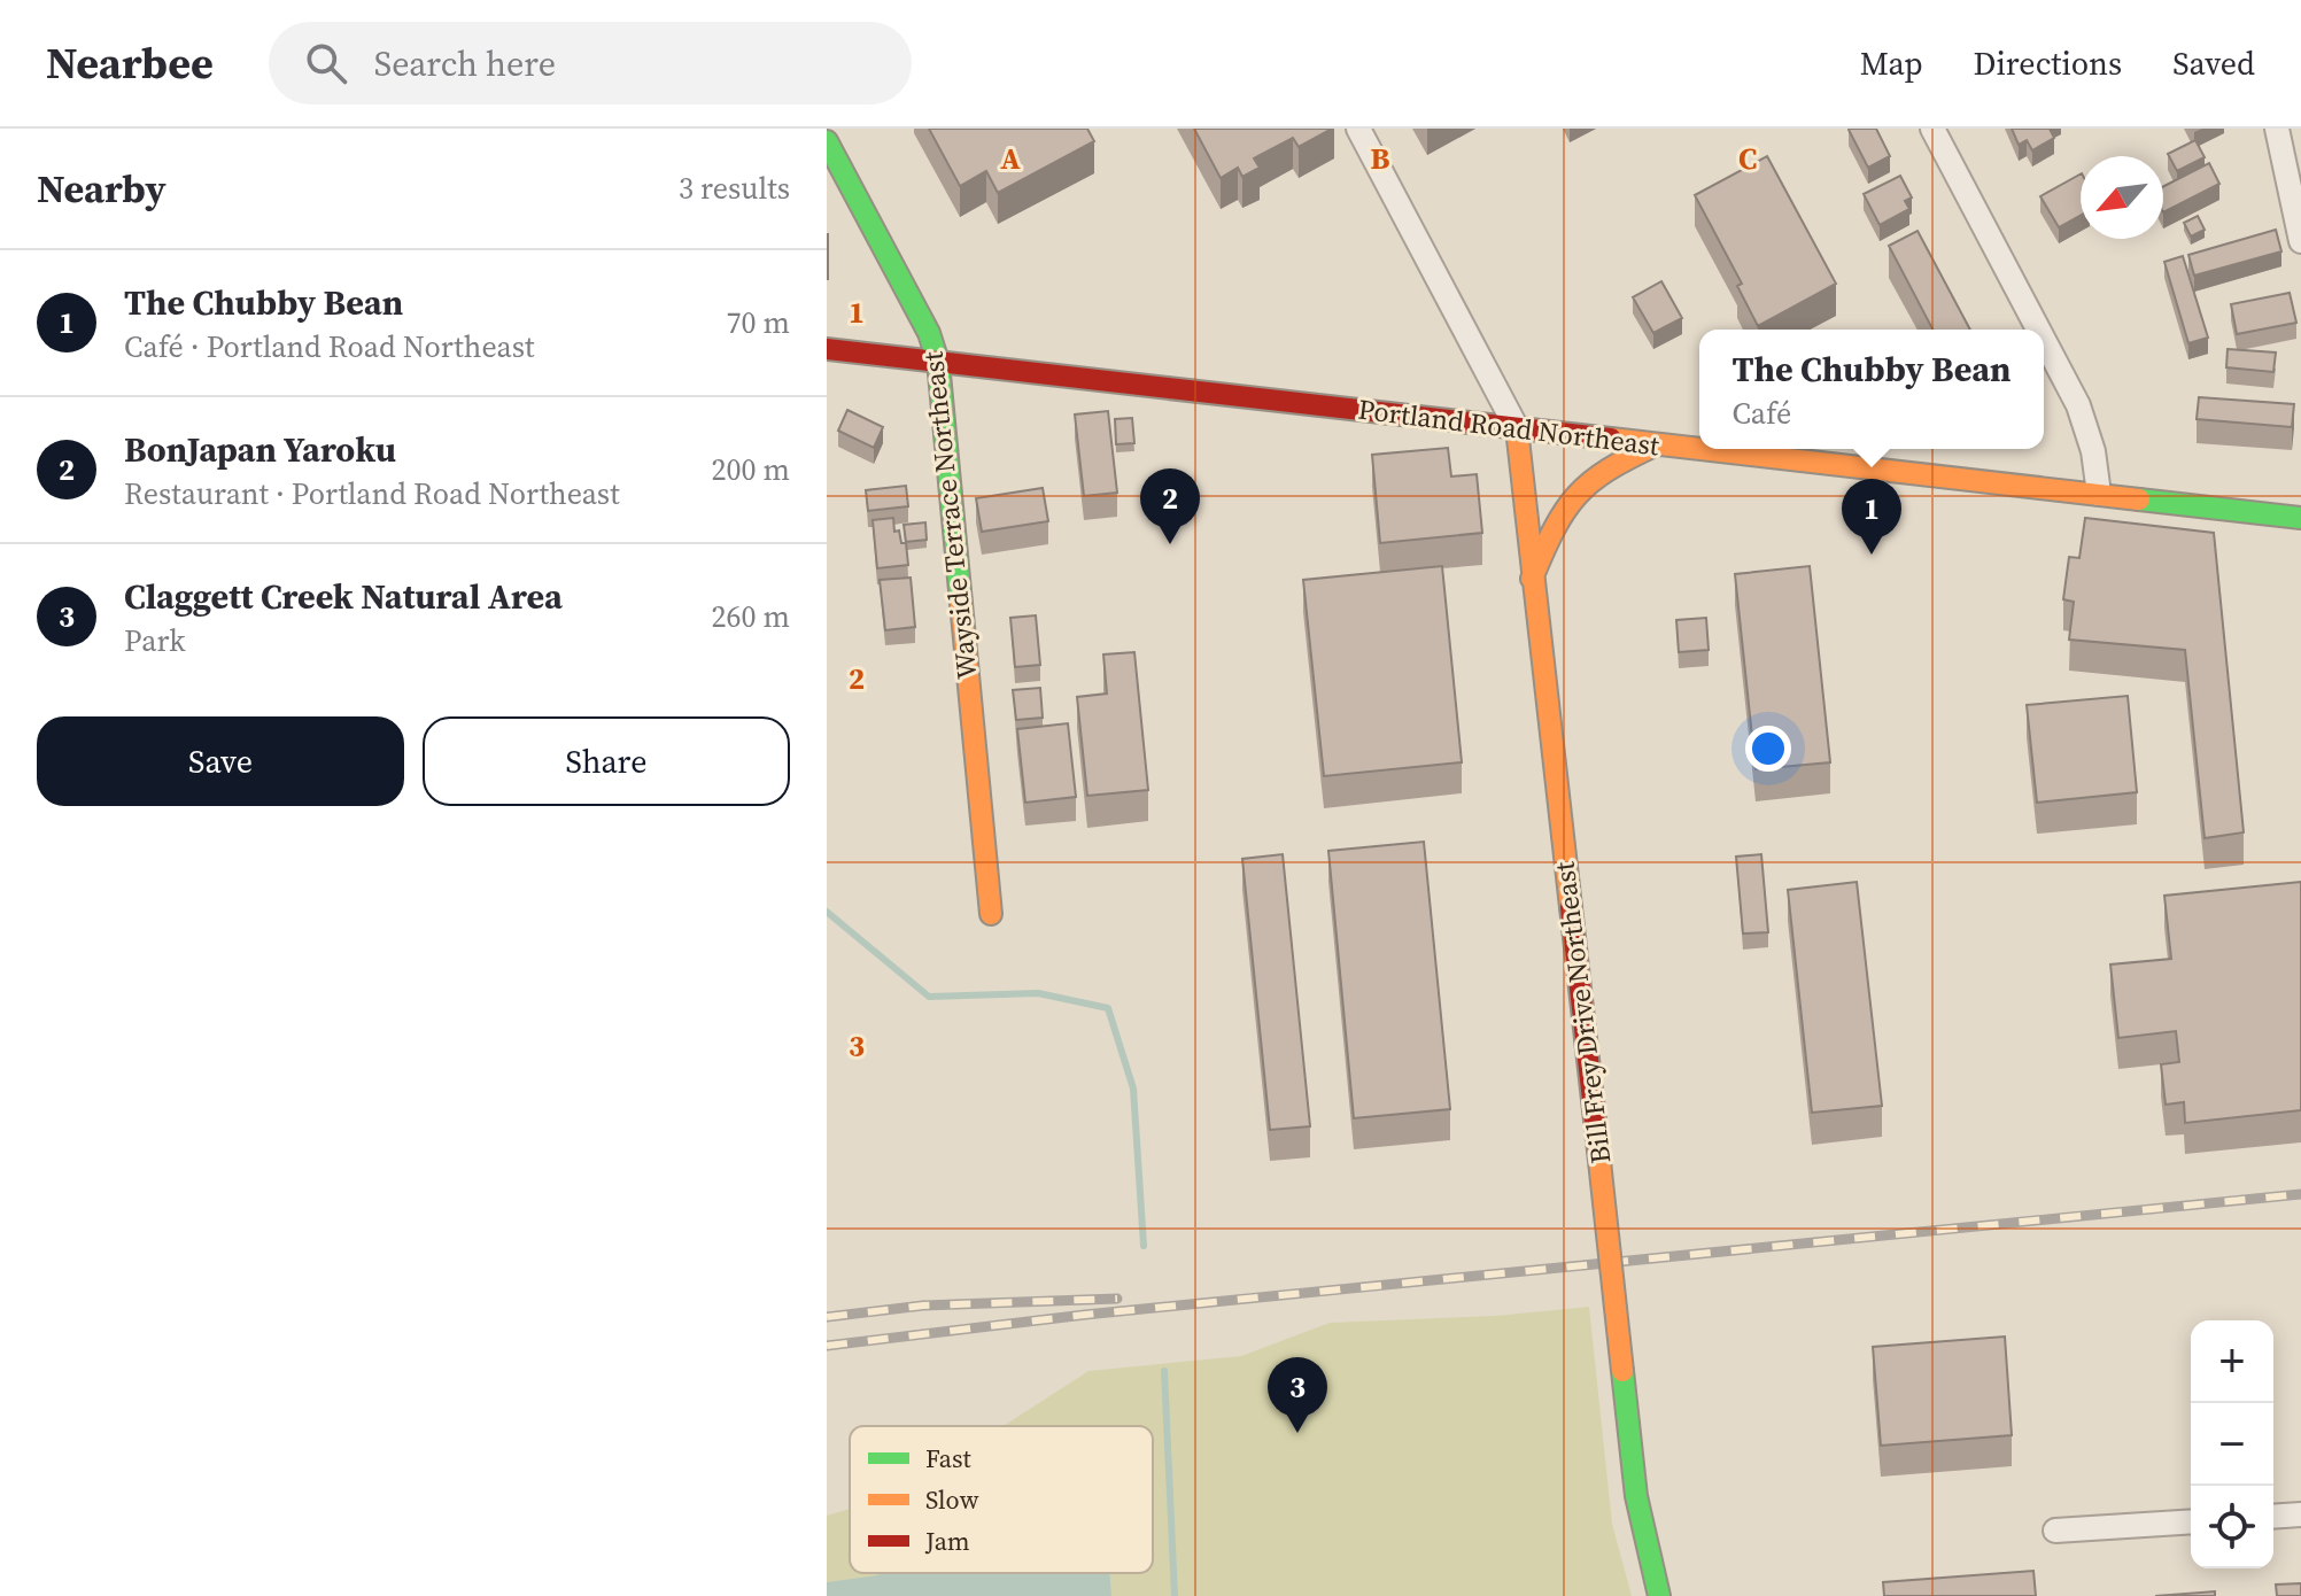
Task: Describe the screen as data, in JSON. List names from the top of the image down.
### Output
{
  "streets": {
    "street": ["Portland Road Northeast", "Wayside Terrace Northeast", "Bill Frey Drive Northeast"]
  },
  "crossings": [
    ["Portland Road Northeast", "Wayside Terrace Northeast"],
    ["Portland Road Northeast", "Bill Frey Drive Northeast"]
  ],
  "legend": ["Fast", "Slow", "Jam"],
  "north": "bottom left",
  "page": {
    "header": "Nearbee",
    "search": "Search here",
    "nav": ["Map", "Directions", "Saved"],
    "heading": ["Nearby", "3 results"],
    "list": [
      {
        "mark": "1",
        "name": "The Chubby Bean",
        "note": "Café · Portland Road Northeast",
        "value": "70 m"
      },
      {
        "mark": "2",
        "name": "BonJapan Yaroku",
        "note": "Restaurant · Portland Road Northeast",
        "value": "200 m"
      },
      {
        "mark": "3",
        "name": "Claggett Creek Natural Area",
        "note": "Park",
        "value": "260 m"
      }
    ],
    "popup": ["The Chubby Bean", "Café"],
    "pins": ["2", "1", "3"],
    "buttons": ["Save", "Share"],
    "map_buttons": ["+", "−"]
  },
  "grid": {
    "columns": ["A", "B", "C"],
    "rows": ["1", "2", "3"]
  }
}
